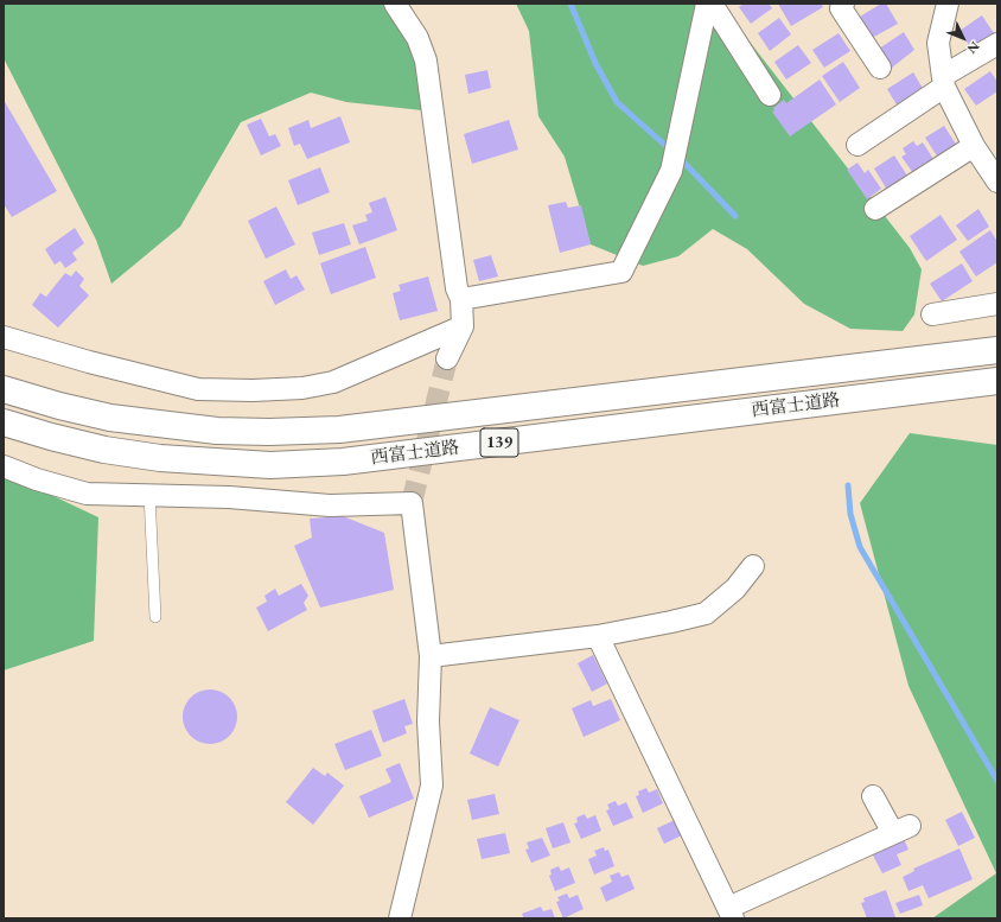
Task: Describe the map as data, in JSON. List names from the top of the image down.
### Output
{
  "streets": {
    "highway": ["西富士道路", "139"]
  },
  "north": "bottom right"
}
